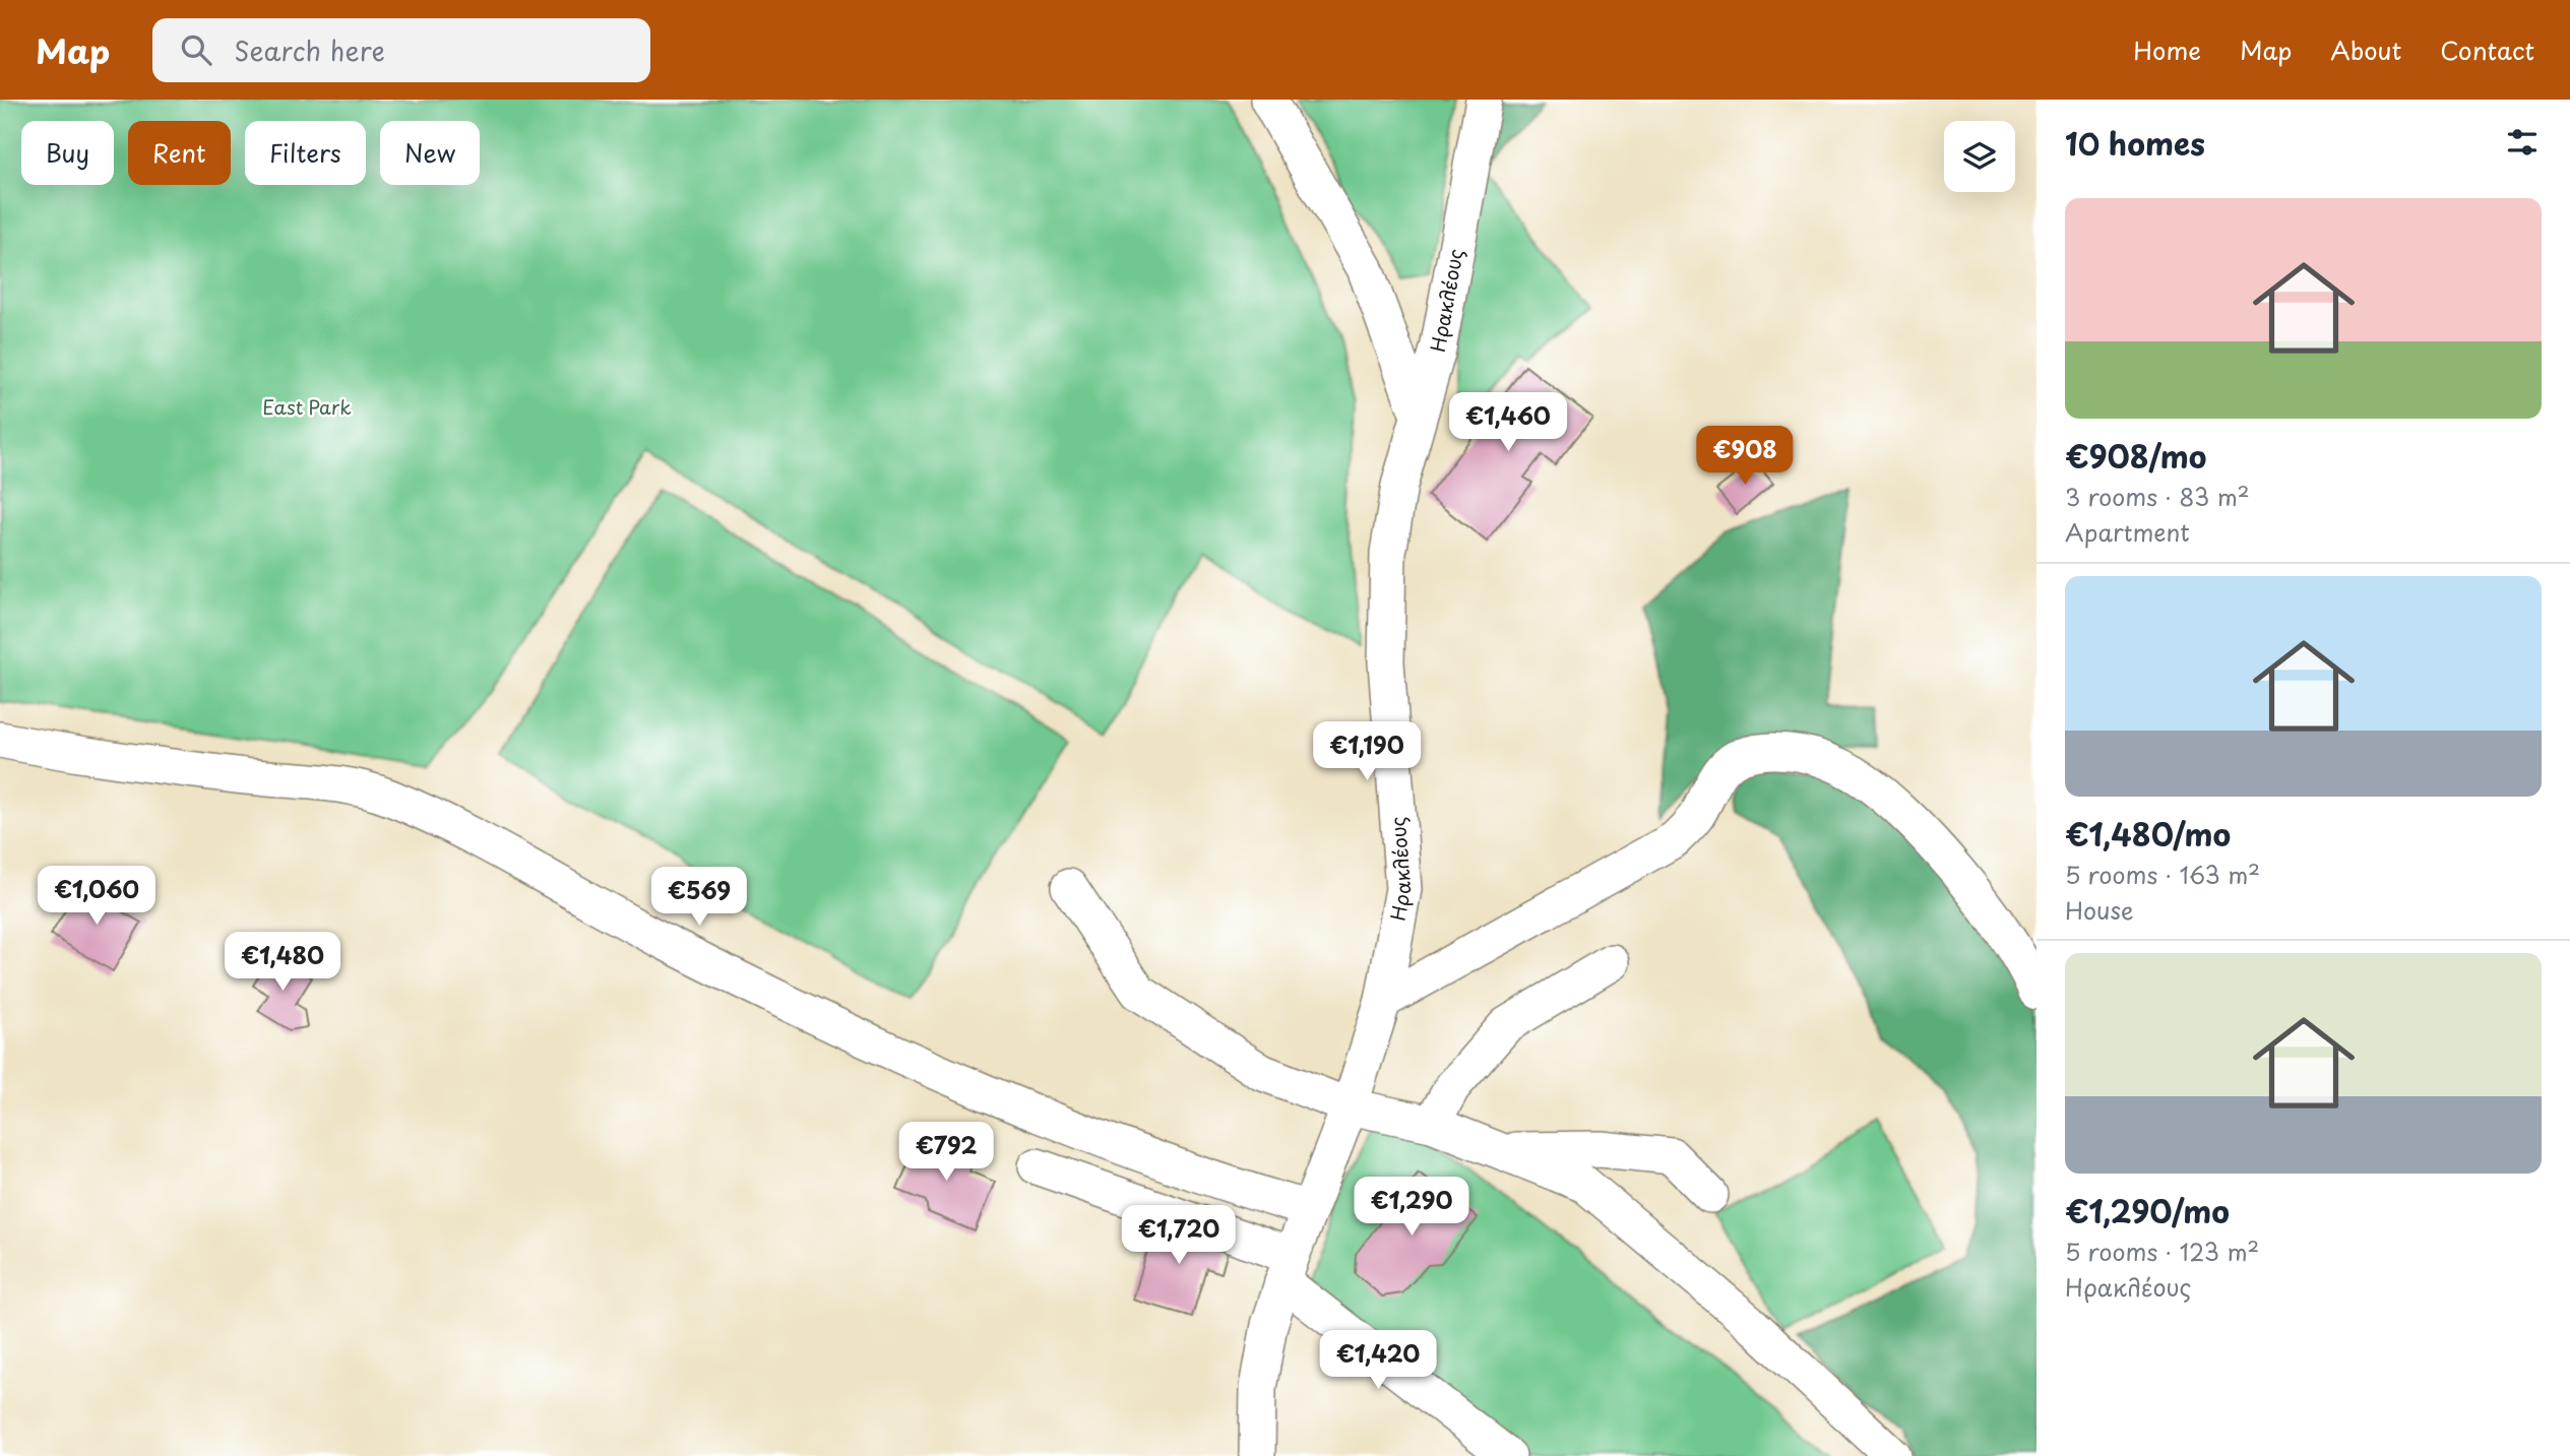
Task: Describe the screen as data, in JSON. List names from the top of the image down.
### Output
{
  "streets": {
    "street": ["Ηρακλέους"]
  },
  "parks": ["East Park"],
  "page": {
    "header": "Map",
    "search": "Search here",
    "nav": [
      "Home",
      "Map",
      "About",
      "Contact"
    ],
    "heading": "10 homes",
    "chip": [
      "Buy",
      "Rent",
      "Filters",
      "New"
    ],
    "list": [
      {
        "name": "€908/mo",
        "note": "3 rooms · 83 m² · Apartment"
      },
      {
        "name": "€1,480/mo",
        "note": "5 rooms · 163 m² · House"
      },
      {
        "name": "€1,290/mo",
        "note": "5 rooms · 123 m² · Ηρακλέους"
      }
    ],
    "price": [
      "€1,460",
      "€908",
      "€1,190",
      "€1,060",
      "€569",
      "€1,480",
      "€792",
      "€1,290",
      "€1,720",
      "€1,420"
    ]
  }
}
